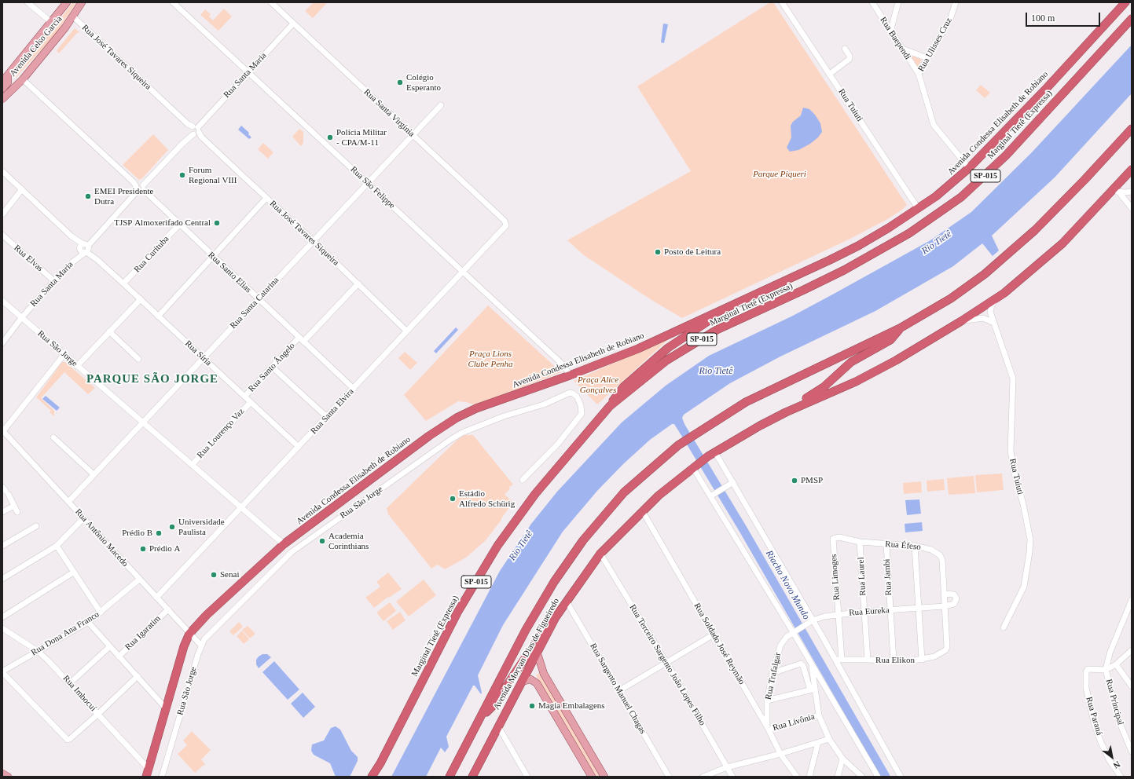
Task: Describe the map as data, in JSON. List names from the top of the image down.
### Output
{
  "streets": {
    "highway": [
      "Avenida Condessa Elisabeth de Robiano",
      "Marginal Tietê (Expressa)",
      "SP-015",
      "Avenida Morvan Dias de Figueiredo"
    ],
    "main road": ["Avenida Celso Garcia"],
    "street": [
      "Rua Baependi",
      "Rua Ulisses Cruz",
      "Rua José Tavares Siqueira",
      "Rua Santa Maria",
      "Rua Tuiuti",
      "Rua Santa Virgínia",
      "Rua São Felippe",
      "Rua Curituba",
      "Rua Elvas",
      "Rua Santo Elias",
      "Rua Santa Catarina",
      "Rua São Jorge",
      "Rua Síria",
      "Rua Santo Ângelo",
      "Rua Santa Elvira",
      "Rua Lourenço Vaz",
      "Rua Antônio Macedo",
      "Rua Éfeso",
      "Rua Laurel",
      "Rua Limoges",
      "Rua Jambi",
      "Rua Eureka",
      "Rua Igaratim",
      "Rua Dona Ana Franco",
      "Rua Soldado José Reymão",
      "Rua Elikon",
      "Rua Terceiro Sargento João Lopes Filho",
      "Rua Trafalgar",
      "Rua Sargento Manuel Chagas",
      "Rua Imbocuí",
      "Rua Principal",
      "Rua Paraná",
      "Rua Livônia"
    ]
  },
  "crossings": [
    ["Rua Baependi", "Rua Ulisses Cruz"],
    ["Rua Ulisses Cruz", "Avenida Condessa Elisabeth de Robiano"],
    ["Avenida Celso Garcia", "Rua José Tavares Siqueira"],
    ["Avenida Celso Garcia", "Rua Santo Elias"],
    ["Rua José Tavares Siqueira", "Rua Santa Maria"],
    ["Rua José Tavares Siqueira", "Rua Santa Catarina"],
    ["Rua José Tavares Siqueira", "Rua Santa Elvira"],
    ["Rua Santa Maria", "Rua Santa Virgínia"],
    ["Rua Santa Maria", "Rua São Felippe"],
    ["Rua Santa Maria", "Rua Elvas"],
    ["Rua Santa Maria", "Rua Santo Elias"],
    ["Rua Santa Maria", "Rua São Jorge"],
    ["Rua Santa Maria", "Rua Síria"],
    ["Rua Tuiuti", "Avenida Condessa Elisabeth de Robiano"],
    ["Rua Tuiuti", "Avenida Morvan Dias de Figueiredo"],
    ["Rua Santa Virgínia", "Rua Santa Catarina"],
    ["Rua Santa Virgínia", "Rua Santa Elvira"],
    ["Avenida Condessa Elisabeth de Robiano", "Rua São Felippe"],
    ["Avenida Condessa Elisabeth de Robiano", "Rua São Jorge"],
    ["Avenida Condessa Elisabeth de Robiano", "Rua Antônio Macedo"],
    ["Avenida Condessa Elisabeth de Robiano", "Rua Imbocuí"],
    ["Rua São Felippe", "Rua Santa Catarina"],
    ["Rua São Felippe", "Rua Santa Elvira"],
    ["Rua Curituba", "Rua Santo Elias"],
    ["Rua Curituba", "Rua Síria"],
    ["Rua Santo Elias", "Rua Santa Catarina"],
    ["Rua Santo Elias", "Rua Santo Ângelo"],
    ["Rua Santo Elias", "Rua Santa Elvira"],
    ["Rua Santa Catarina", "Rua São Jorge"],
    ["Rua Santa Catarina", "Rua Síria"],
    ["Rua Santa Catarina", "Rua Antônio Macedo"],
    ["Rua São Jorge", "Rua Santa Elvira"],
    ["Rua São Jorge", "Rua Lourenço Vaz"],
    ["Rua São Jorge", "Rua Antônio Macedo"],
    ["Rua Síria", "Rua Santo Ângelo"],
    ["Rua Síria", "Rua Santa Elvira"],
    ["Rua Síria", "Rua Lourenço Vaz"],
    ["Rua Santa Elvira", "Rua Antônio Macedo"],
    ["Rua Antônio Macedo", "Rua Igaratim"],
    ["Rua Antônio Macedo", "Rua Dona Ana Franco"],
    ["Rua Éfeso", "Rua Laurel"],
    ["Rua Éfeso", "Rua Limoges"],
    ["Rua Éfeso", "Rua Jambi"],
    ["Rua Éfeso", "Rua Eureka"],
    ["Rua Éfeso", "Rua Elikon"],
    ["Rua Laurel", "Rua Eureka"],
    ["Rua Laurel", "Rua Elikon"],
    ["Rua Limoges", "Rua Eureka"],
    ["Rua Limoges", "Rua Elikon"],
    ["Rua Jambi", "Rua Eureka"],
    ["Rua Jambi", "Rua Elikon"],
    ["Rua Eureka", "Rua Elikon"],
    ["Rua Eureka", "Rua Trafalgar"],
    ["Rua Dona Ana Franco", "Rua Imbocuí"],
    ["Rua Soldado José Reymão", "Avenida Morvan Dias de Figueiredo"],
    ["Rua Soldado José Reymão", "Rua Trafalgar"],
    ["Rua Soldado José Reymão", "Rua Livônia"],
    ["Avenida Morvan Dias de Figueiredo", "Rua Terceiro Sargento João Lopes Filho"],
    ["Avenida Morvan Dias de Figueiredo", "Rua Sargento Manuel Chagas"],
    ["Rua Trafalgar", "Rua Livônia"],
    ["Rua Principal", "Rua Paraná"]
  ],
  "districts": ["PARQUE SÃO JORGE"],
  "water": ["Rio Tietê", "Riacho Novo Mundo"],
  "parks": ["Parque Piqueri", "Praça Lions Clube Penha", "Praça Alice Gonçalves"],
  "places": [
    "Colégio Esperanto",
    "Polícia Militar - CPA/M-11",
    "Forum Regional VIII",
    "EMEI Presidente Dutra",
    "TJSP Almoxerifado Central",
    "Posto de Leitura",
    "PMSP",
    "Estádio Alfredo Schürig",
    "Universidade Paulista",
    "Prédio B",
    "Academia Corinthians",
    "Prédio A",
    "Senai",
    "Magia Embalagens"
  ],
  "scale_bar": "100 m",
  "north": "bottom right"
}
